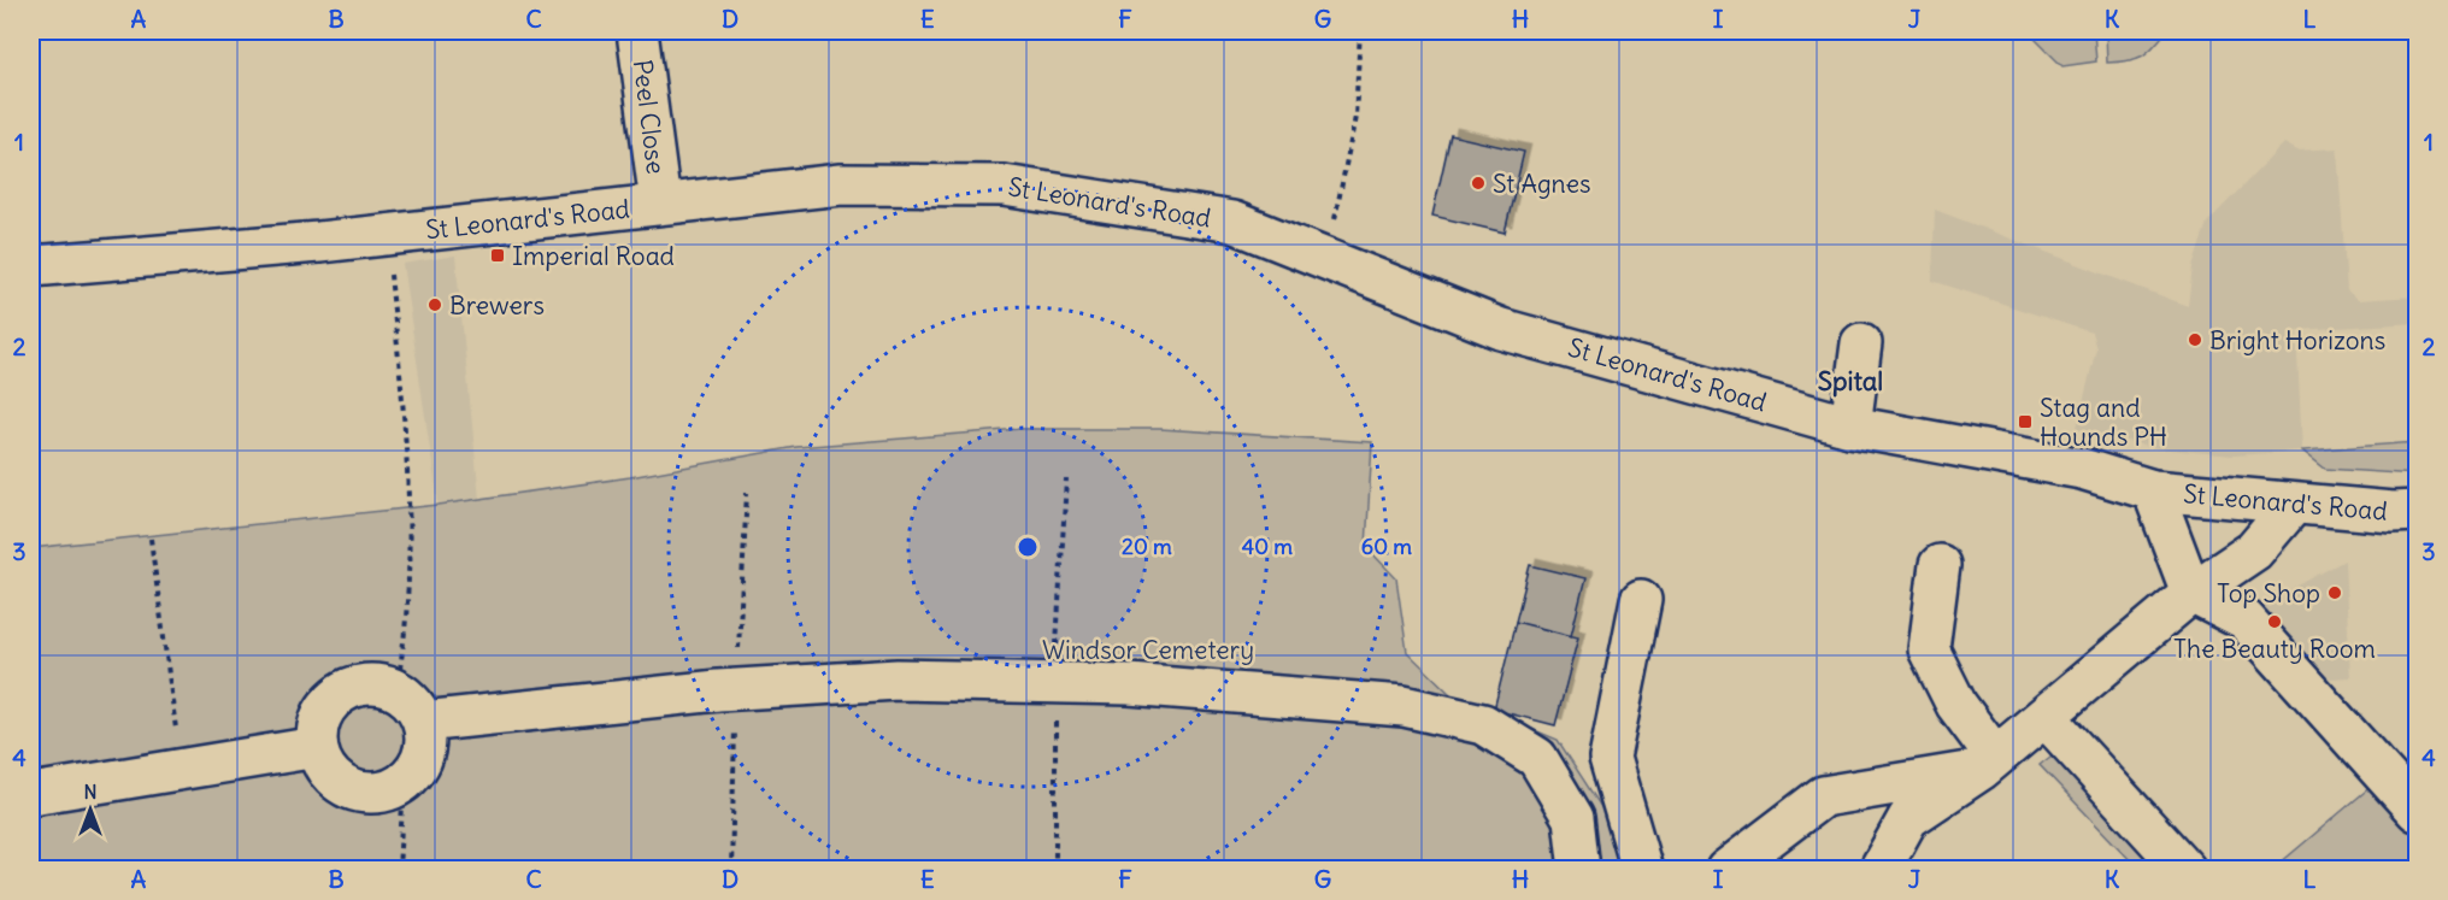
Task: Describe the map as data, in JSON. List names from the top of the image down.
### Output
{
  "streets": {
    "main road": ["Peel Close", "St Leonard's Road"]
  },
  "crossings": [
    ["Peel Close", "St Leonard's Road"]
  ],
  "districts": ["Spital"],
  "parks": ["Windsor Cemetery"],
  "places": {
    "other": [
      "St Agnes",
      "Brewers",
      "Bright Horizons",
      "Top Shop",
      "The Beauty Room"
    ],
    "transit": ["Imperial Road", "Stag and Hounds PH"]
  },
  "north": "top",
  "grid": {
    "columns": [
      "A",
      "B",
      "C",
      "D",
      "E",
      "F",
      "G",
      "H",
      "I",
      "J",
      "K",
      "L"
    ],
    "rows": [
      "1",
      "2",
      "3",
      "4"
    ]
  },
  "rings": ["20 m", "40 m", "60 m"]
}
